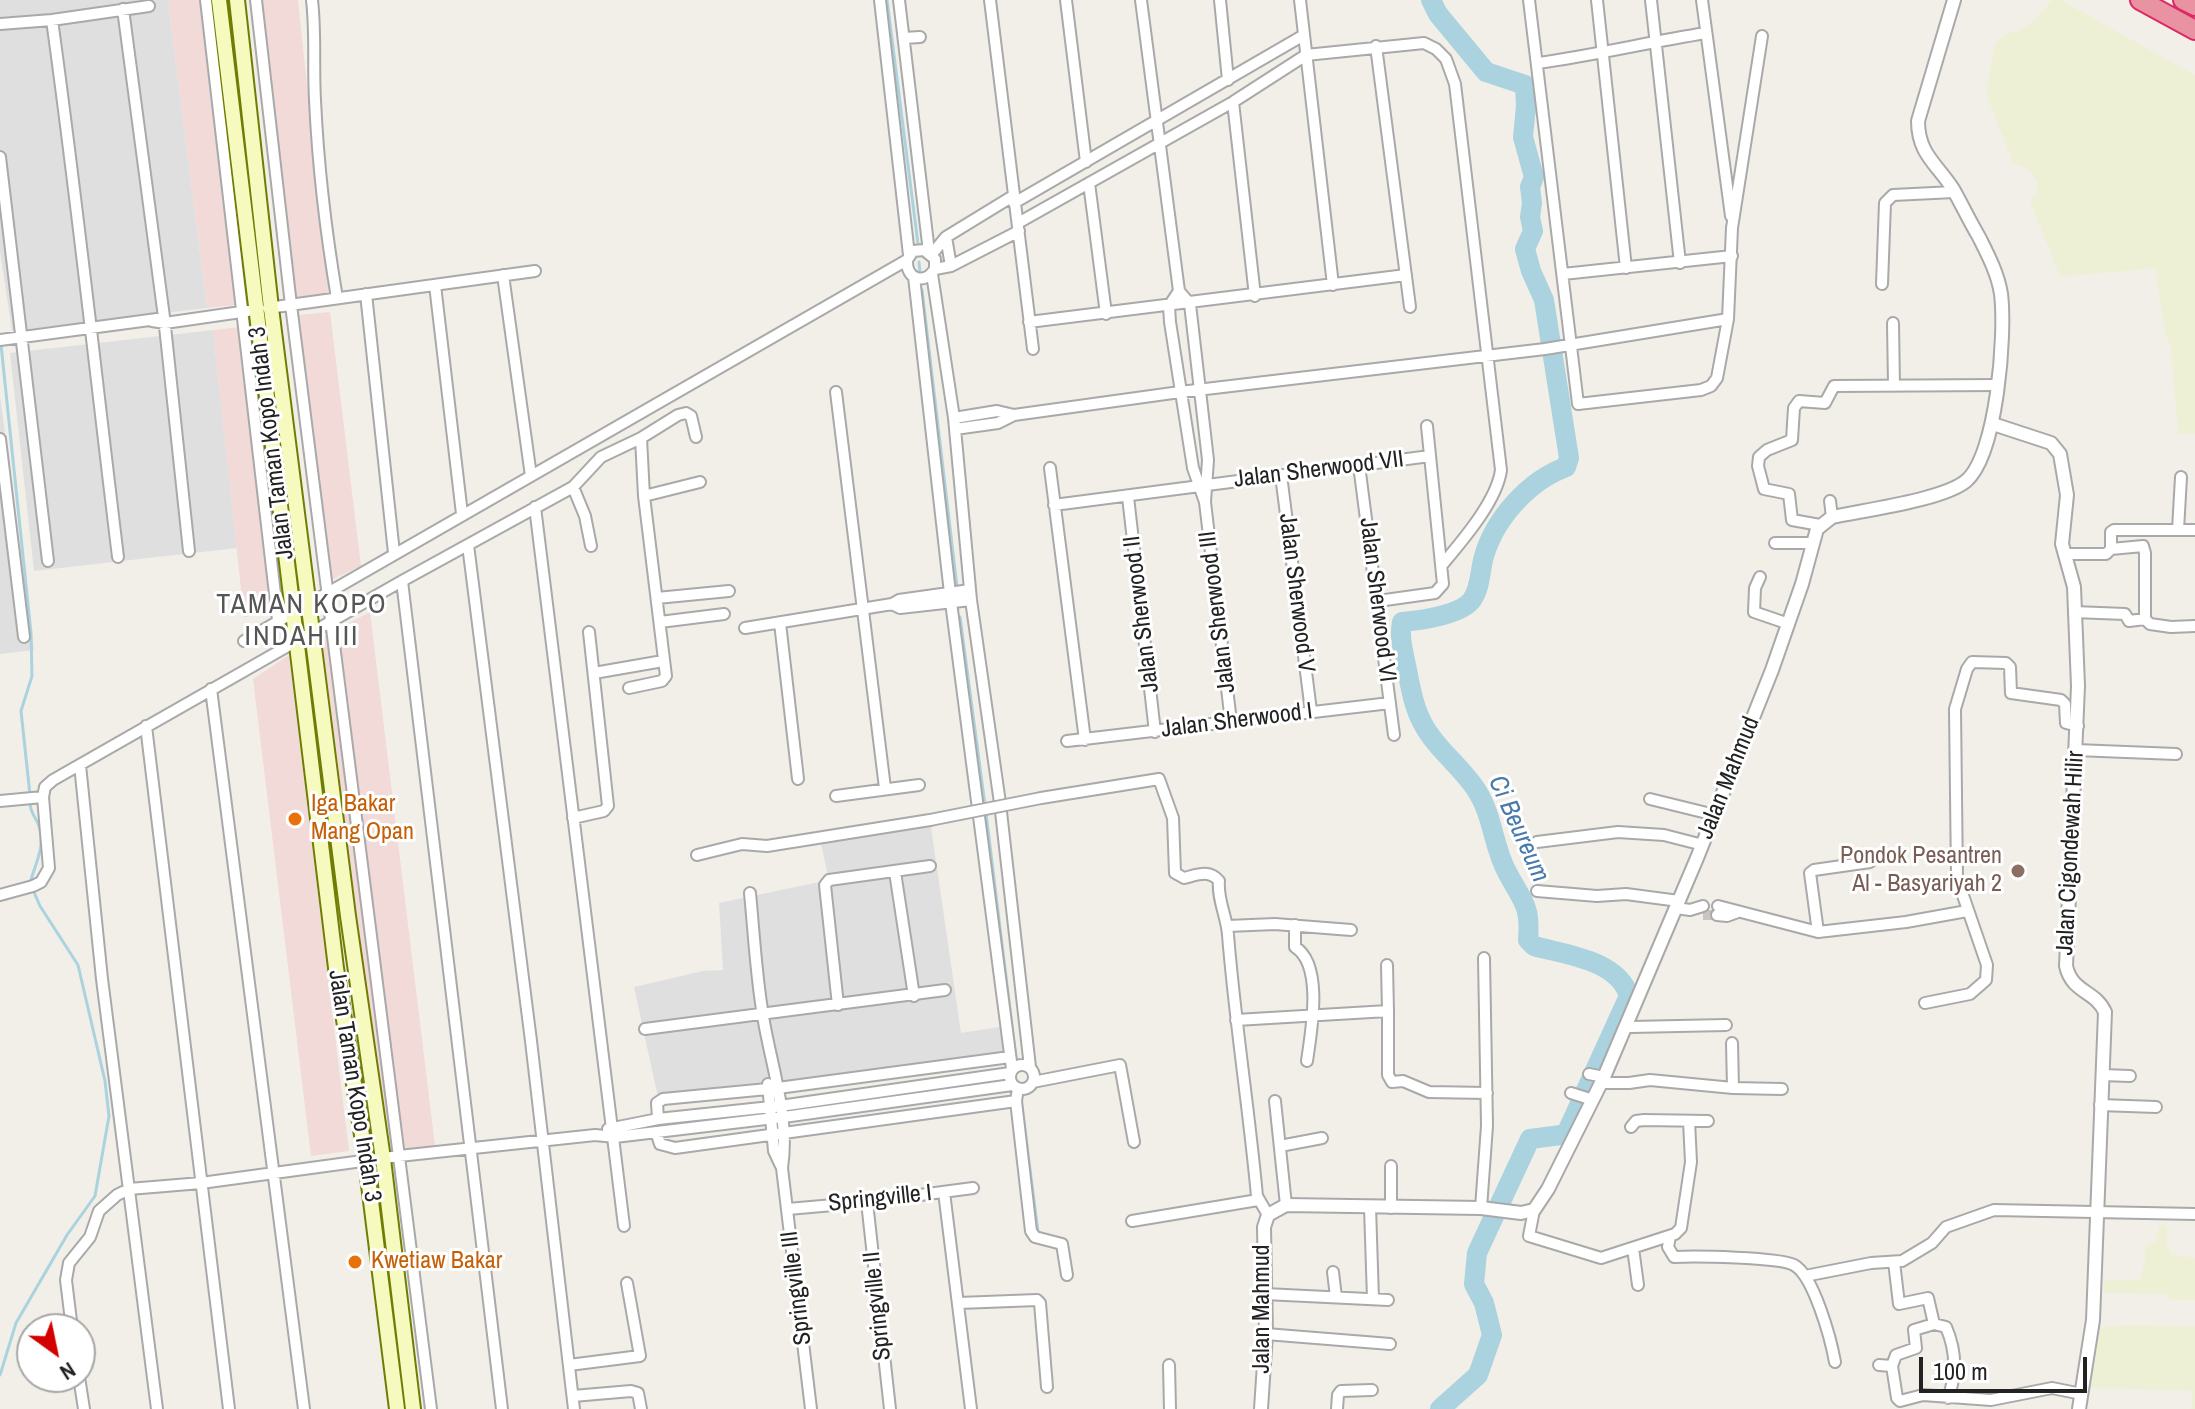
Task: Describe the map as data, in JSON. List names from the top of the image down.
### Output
{
  "streets": {
    "main road": ["Jalan Taman Kopo Indah 3"],
    "street": [
      "Jalan Sherwood VII",
      "Jalan Sherwood V",
      "Jalan Sherwood VI",
      "Jalan Sherwood III",
      "Jalan Sherwood II",
      "Jalan Sherwood I",
      "Jalan Mahmud",
      "Jalan Cigondewah Hilir",
      "Springville I",
      "Springville III",
      "Springville II"
    ]
  },
  "crossings": [
    ["Jalan Sherwood VII", "Jalan Sherwood V"],
    ["Jalan Sherwood VII", "Jalan Sherwood VI"],
    ["Jalan Sherwood VII", "Jalan Sherwood III"],
    ["Jalan Sherwood V", "Jalan Sherwood I"],
    ["Jalan Sherwood VI", "Jalan Sherwood I"],
    ["Jalan Sherwood III", "Jalan Sherwood I"],
    ["Jalan Sherwood II", "Jalan Sherwood I"],
    ["Springville I", "Springville III"],
    ["Springville I", "Springville II"]
  ],
  "districts": ["TAMAN KOPO INDAH III"],
  "water": ["Ci Beureum"],
  "places": ["Iga Bakar Mang Opan", "Pondok Pesantren Al - Basyariyah 2", "Kwetiaw Bakar"],
  "scale_bar": "100 m",
  "north": "bottom right"
}
